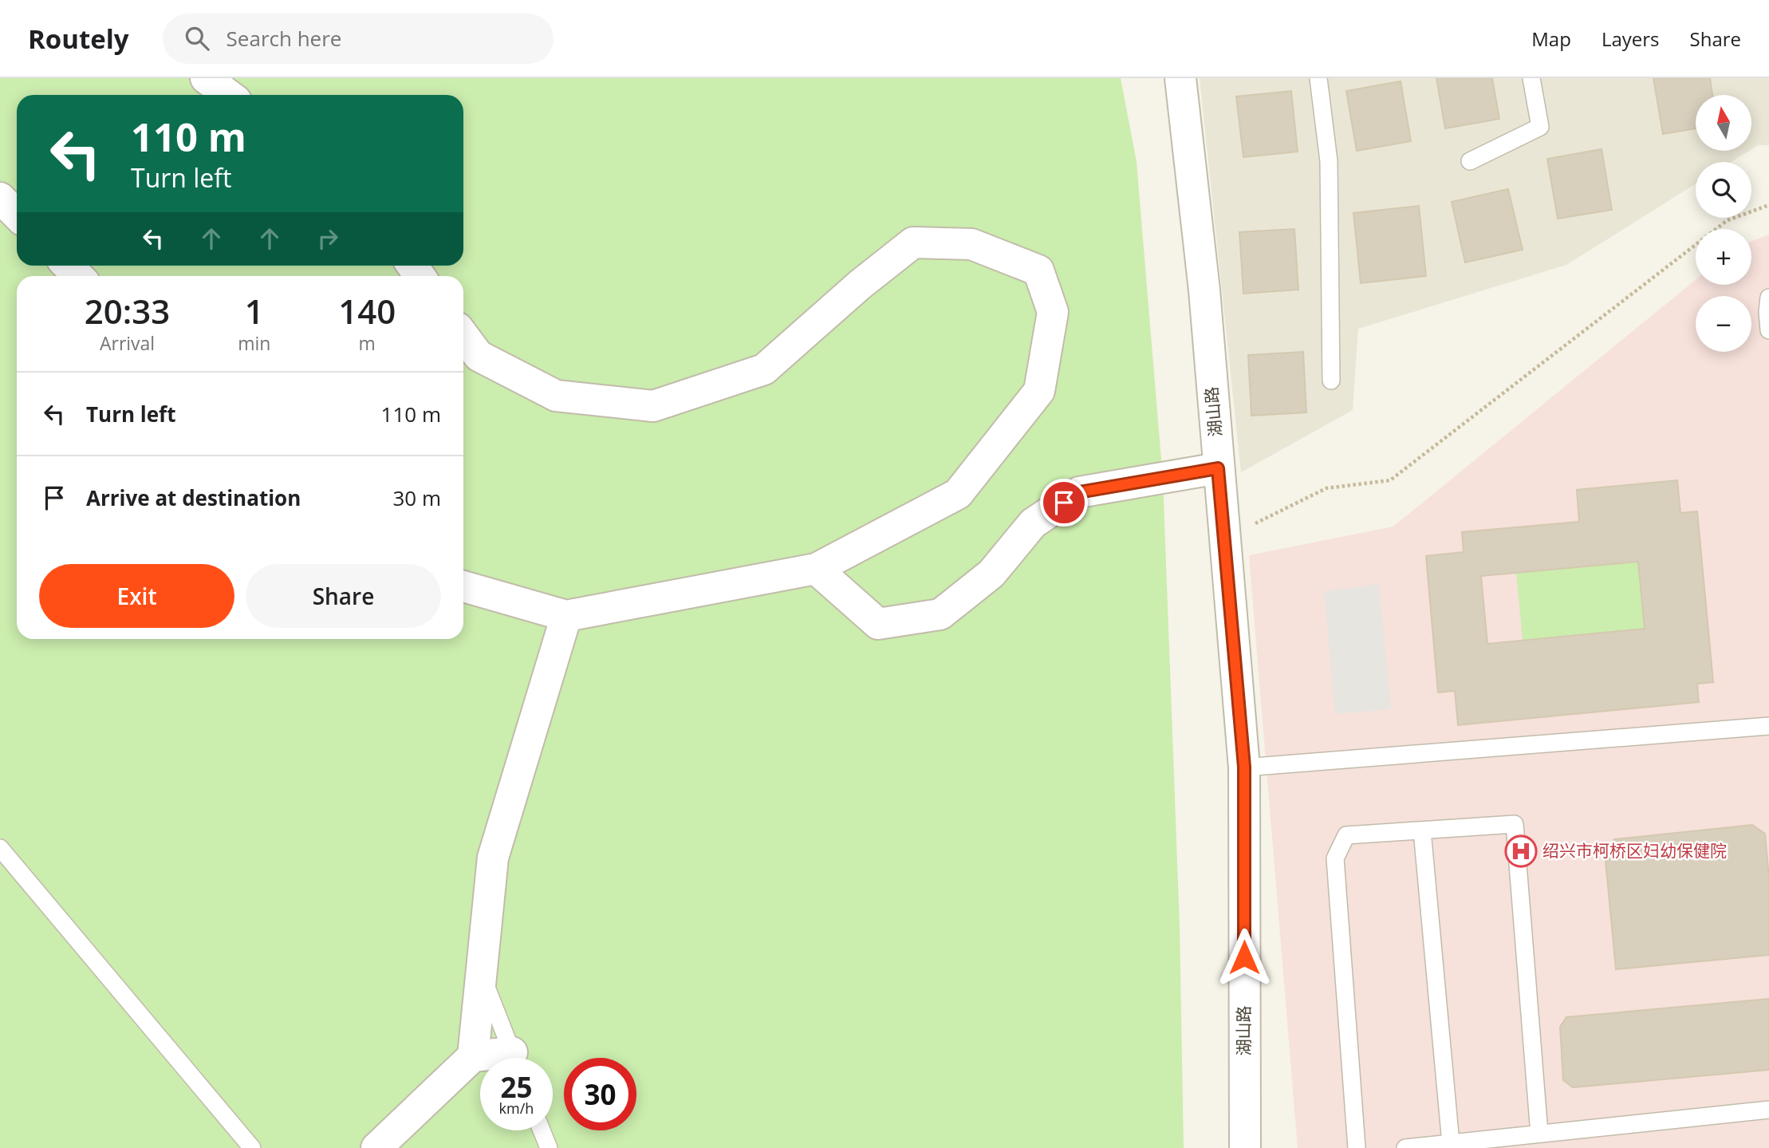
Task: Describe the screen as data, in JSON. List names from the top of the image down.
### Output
{
  "streets": {
    "street": ["湖山路"]
  },
  "places": {
    "hospital": ["绍兴市柯桥区妇幼保健院"]
  },
  "north": "top",
  "page": {
    "header": "Routely",
    "search": "Search here",
    "nav": ["Map", "Layers", "Share"],
    "map_buttons": ["+", "−"],
    "turn": ["110 m", "Turn left"],
    "eta": [
      "20:33",
      "Arrival",
      "1",
      "min",
      "140",
      "m"
    ],
    "list": [
      {
        "name": "Turn left",
        "value": "110 m"
      },
      {
        "name": "Arrive at destination",
        "value": "30 m"
      }
    ],
    "buttons": ["Exit", "Share"],
    "speed": "25 km/h",
    "limit": "30"
  }
}
